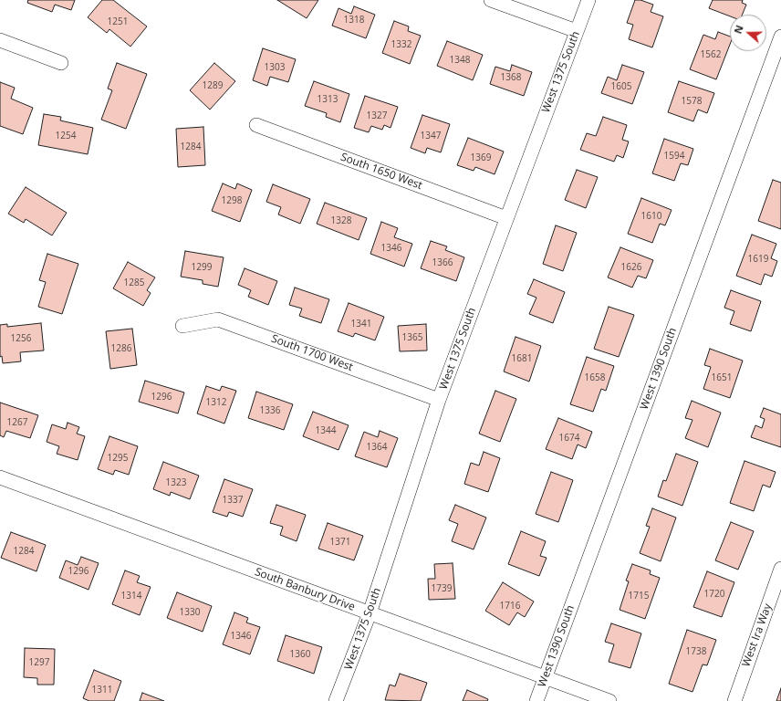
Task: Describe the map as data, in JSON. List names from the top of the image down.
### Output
{
  "streets": {
    "street": [
      "West 1375 South",
      "South 1650 West",
      "South 1700 West",
      "West 1390 South",
      "South Banbury Drive",
      "West Ira Way"
    ]
  },
  "crossings": [
    ["West 1375 South", "South 1650 West"],
    ["West 1375 South", "South 1700 West"],
    ["West 1375 South", "South Banbury Drive"],
    ["West 1390 South", "South Banbury Drive"]
  ],
  "house_numbers": [
    "1318",
    "1251",
    "1332",
    "1562",
    "1348",
    "1303",
    "1368",
    "1289",
    "1605",
    "1313",
    "1578",
    "1327",
    "1254",
    "1347",
    "1284",
    "1594",
    "1369",
    "1298",
    "1610",
    "1328",
    "1346",
    "1619",
    "1366",
    "1299",
    "1626",
    "1285",
    "1341",
    "1365",
    "1256",
    "1286",
    "1681",
    "1658",
    "1651",
    "1296",
    "1312",
    "1336",
    "1267",
    "1344",
    "1674",
    "1364",
    "1295",
    "1323",
    "1337",
    "1371",
    "1284",
    "1296",
    "1739",
    "1720",
    "1314",
    "1715",
    "1716",
    "1330",
    "1346",
    "1738",
    "1360",
    "1297",
    "1311"
  ],
  "north": "left"
}
